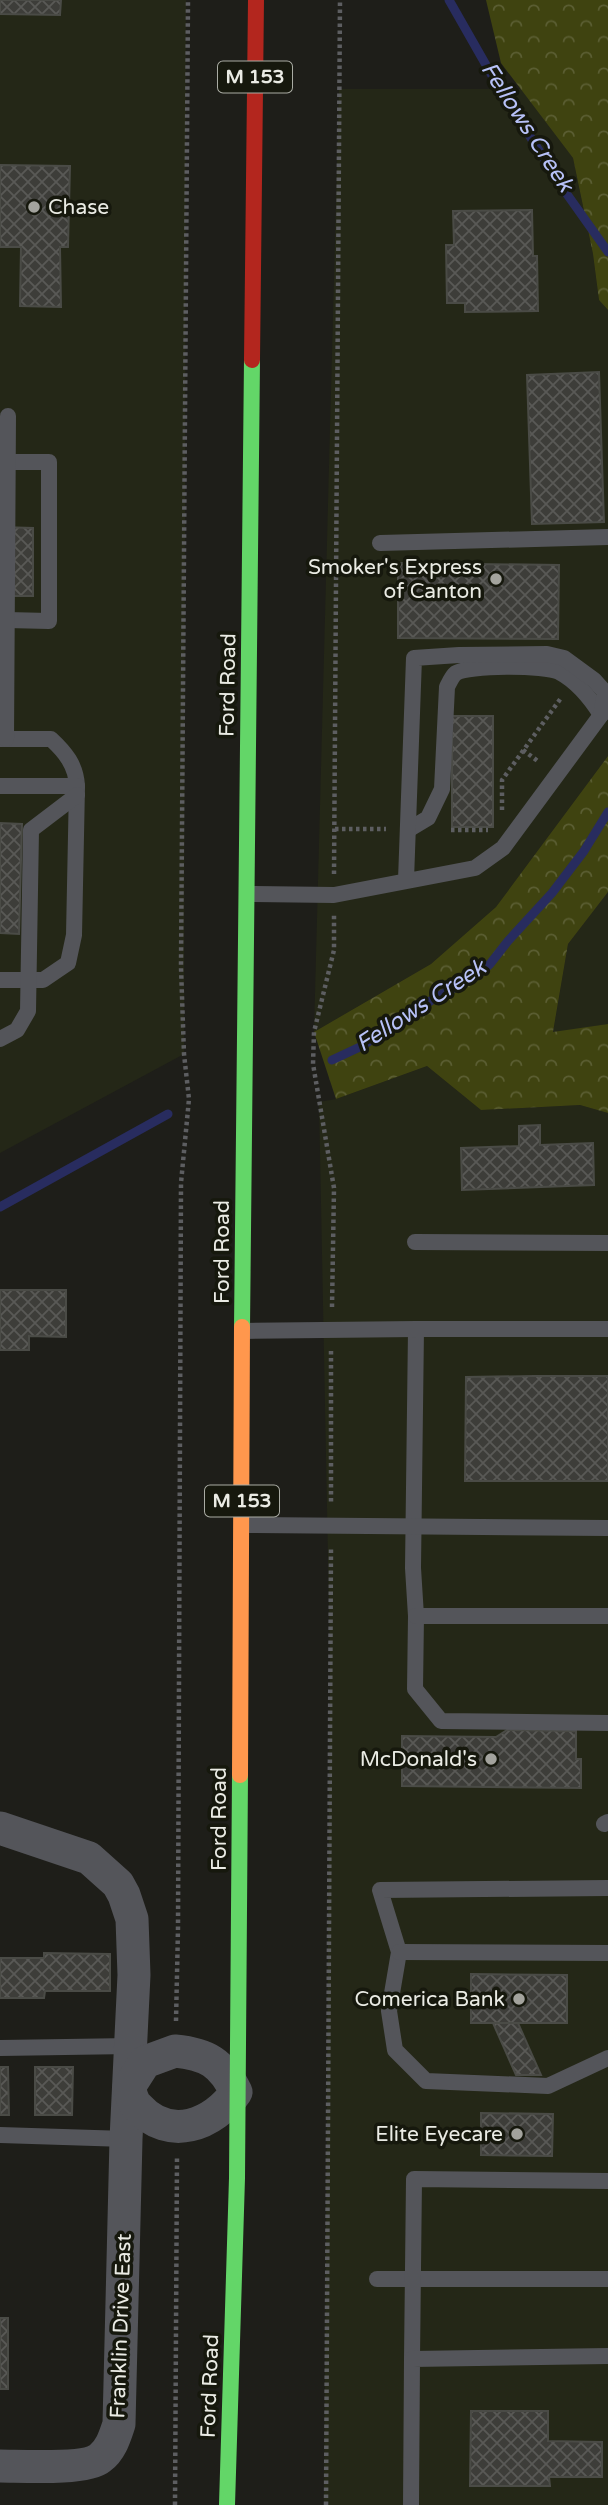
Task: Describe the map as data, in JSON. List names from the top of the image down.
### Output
{
  "streets": {
    "main road": ["M 153", "Ford Road"],
    "street": ["Franklin Drive East"]
  },
  "crossings": [
    ["Ford Road", "Franklin Drive East"]
  ],
  "water": ["Fellows Creek"],
  "places": [
    "Chase",
    "Smoker's Express of Canton",
    "McDonald's",
    "Comerica Bank",
    "Elite Eyecare"
  ]
}
